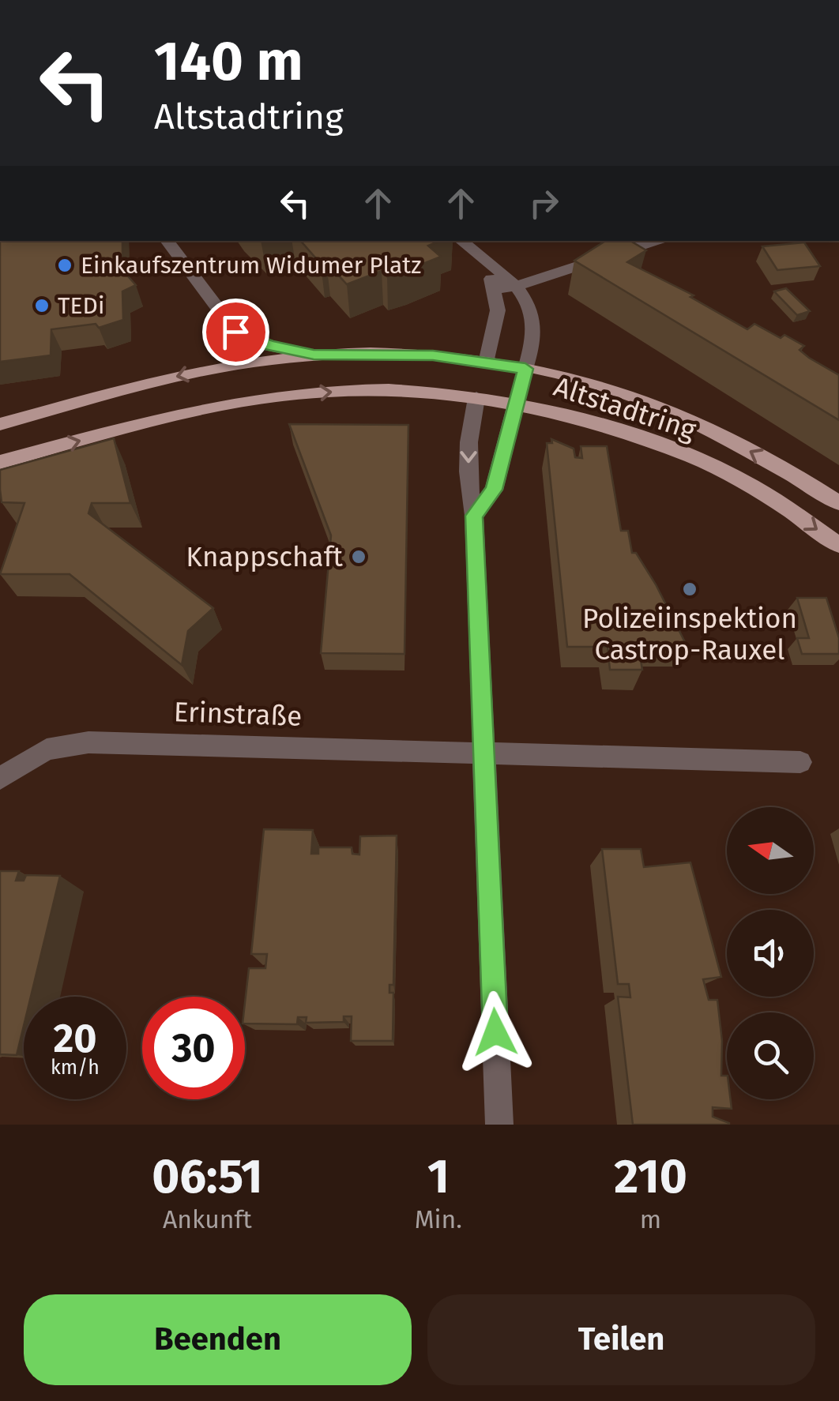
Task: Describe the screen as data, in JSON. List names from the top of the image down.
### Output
{
  "streets": {
    "main road": ["Altstadtring"],
    "street": ["Erinstraße"]
  },
  "places": [
    "Einkaufszentrum Widumer Platz",
    "TEDi",
    "Knappschaft",
    "Polizeiinspektion Castrop-Rauxel"
  ],
  "north": "left",
  "page": {
    "turn": ["140 m", "Altstadtring"],
    "speed": "20 km/h",
    "limit": "30",
    "eta": [
      "06:51",
      "Ankunft",
      "1",
      "Min.",
      "210",
      "m"
    ],
    "buttons": ["Beenden", "Teilen"]
  }
}
